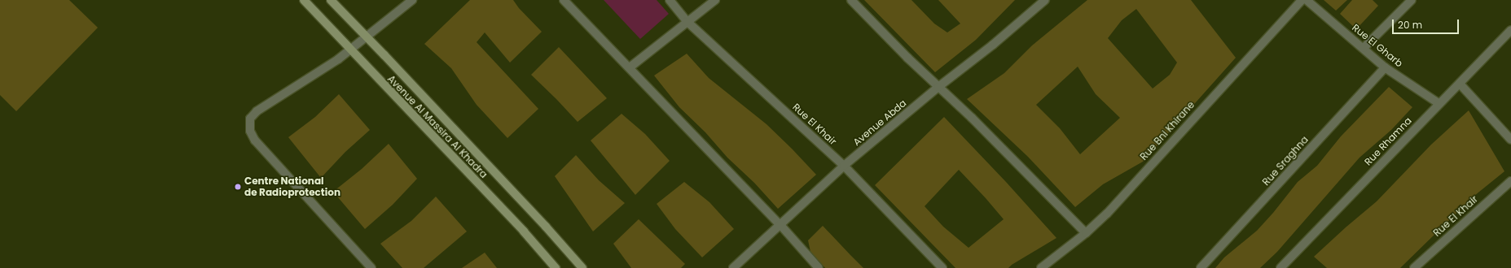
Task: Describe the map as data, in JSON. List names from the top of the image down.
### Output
{
  "streets": {
    "main road": ["Avenue Al Massira Al Khadra"],
    "street": [
      "Rue El Gharb",
      "Avenue Abda",
      "Rue El Khair",
      "Rue Bni Khirane",
      "Rue Rhamna",
      "Rue Sraghna"
    ]
  },
  "crossings": [
    ["Rue El Gharb", "Rue Rhamna"],
    ["Rue El Gharb", "Rue Sraghna"],
    ["Avenue Abda", "Rue El Khair"]
  ],
  "places": ["Centre National de Radioprotection"],
  "scale_bar": "20 m"
}
